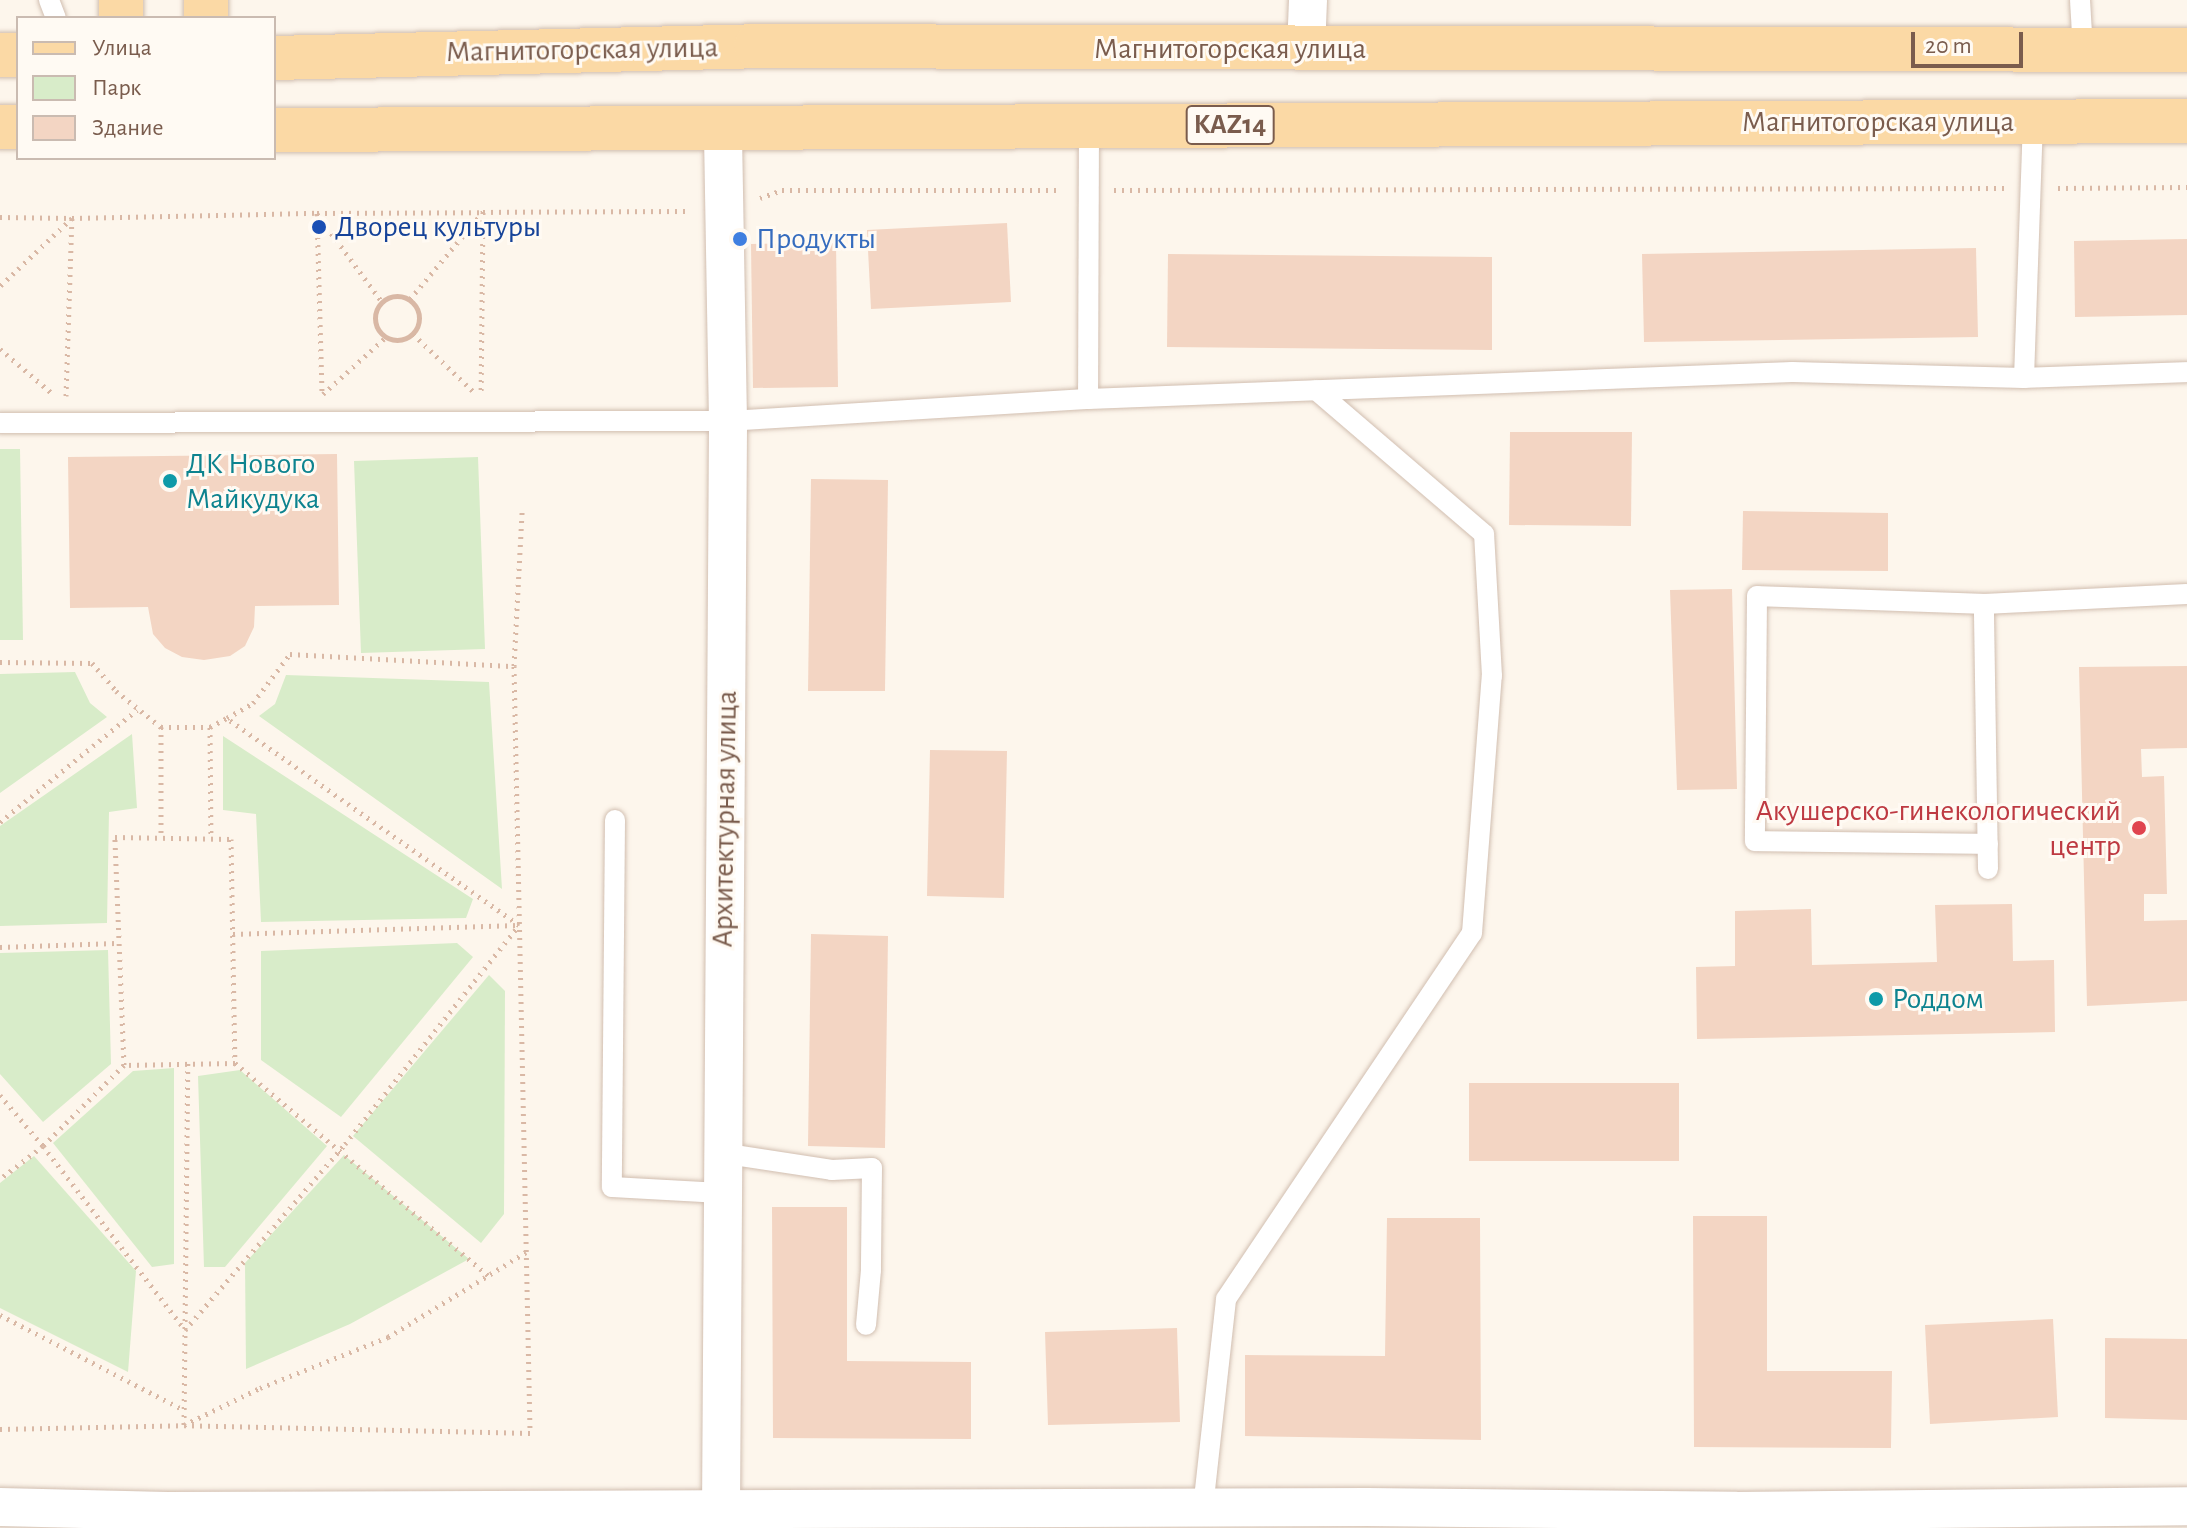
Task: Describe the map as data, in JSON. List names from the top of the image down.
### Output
{
  "streets": {
    "main road": ["Магнитогорская улица", "KAZ14"],
    "street": ["Архитектурная улица"]
  },
  "crossings": [
    ["Магнитогорская улица", "Архитектурная улица"]
  ],
  "places": [
    "Дворец культуры",
    "Продукты",
    "ДК Нового Майкудука",
    "Акушерско-гинекологический центр",
    "Роддом"
  ],
  "legend": ["Улица", "Парк", "Здание"],
  "scale_bar": "20 m"
}
